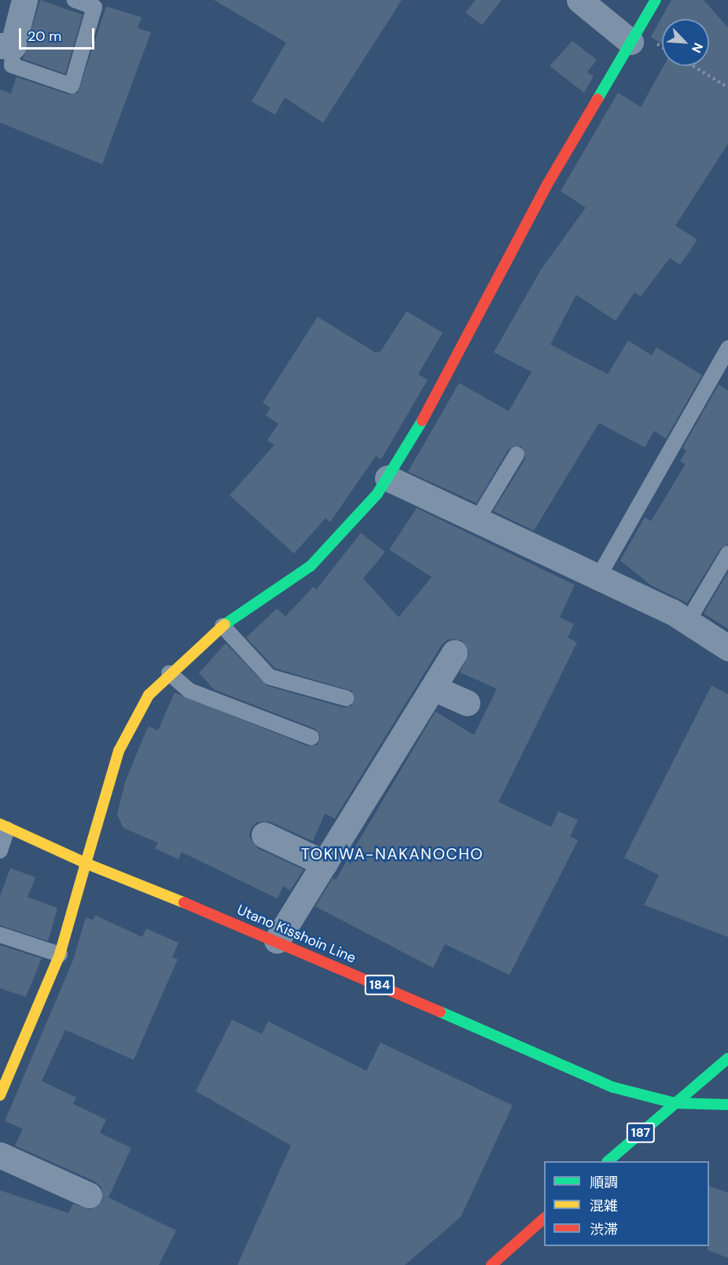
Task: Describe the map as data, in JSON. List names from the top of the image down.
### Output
{
  "streets": {
    "main road": ["Utano Kisshoin Line", "184", "187"]
  },
  "crossings": [
    ["Utano Kisshoin Line", "187"]
  ],
  "districts": ["TOKIWA-NAKANOCHO"],
  "legend": ["順調", "混雑", "渋滞"],
  "scale_bar": "20 m",
  "north": "bottom right"
}
